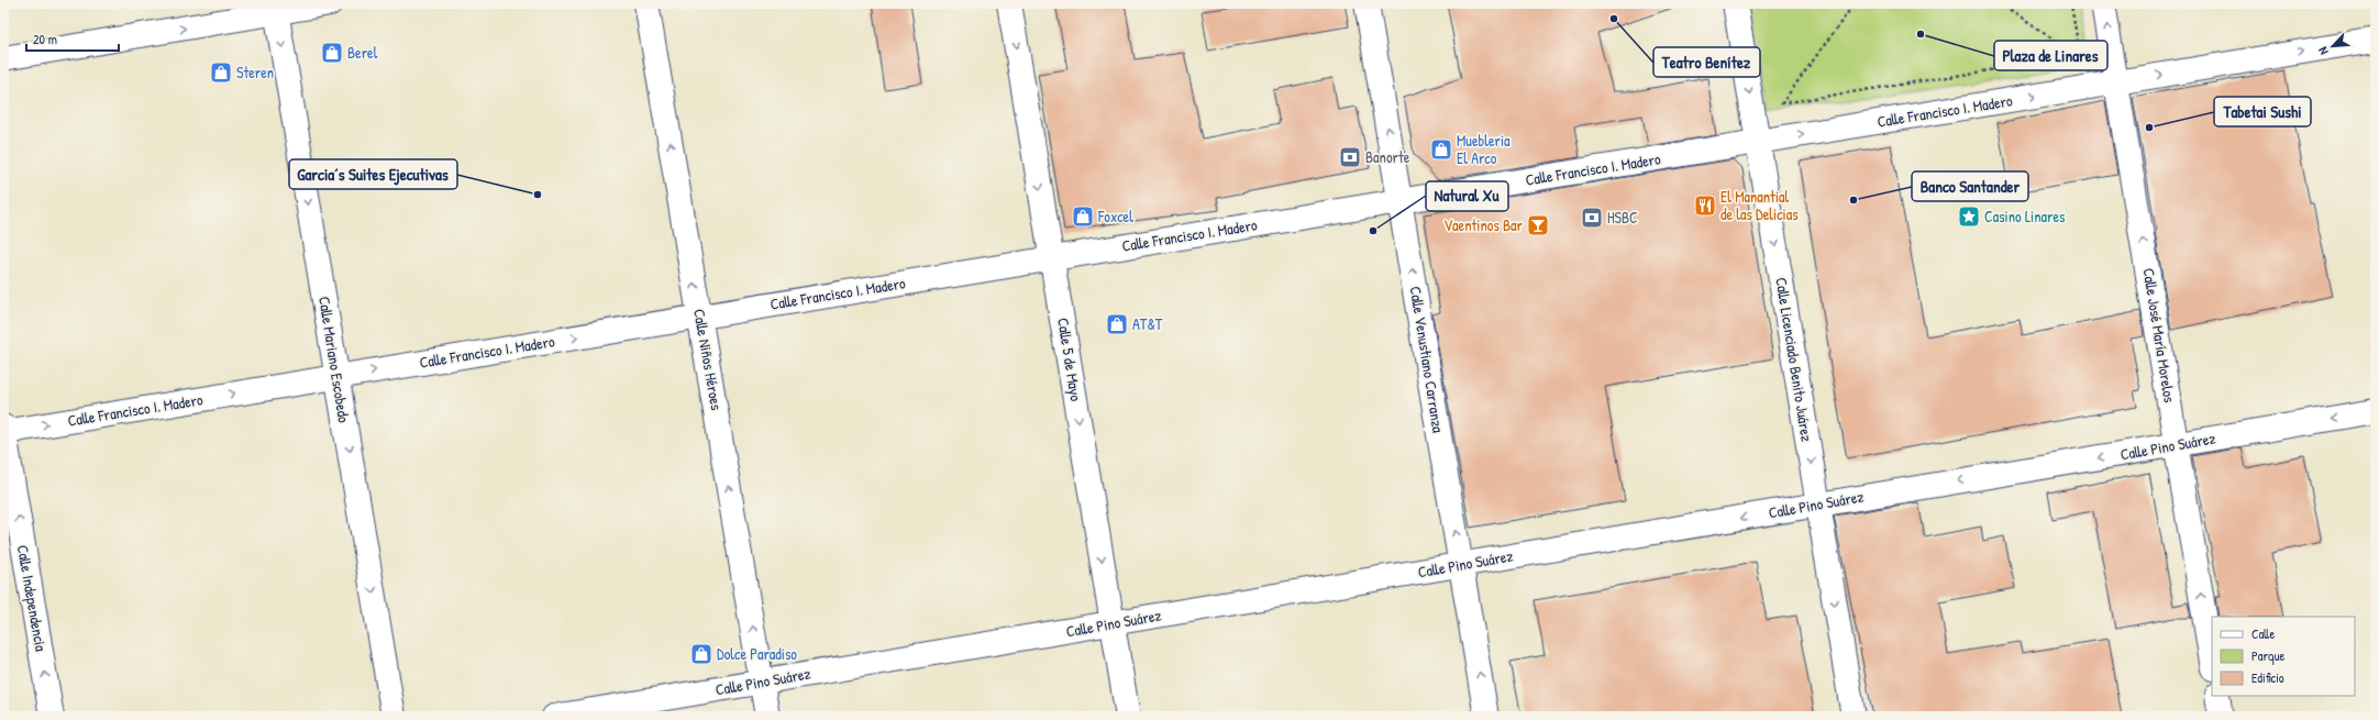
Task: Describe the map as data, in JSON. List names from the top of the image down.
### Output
{
  "streets": {
    "street": [
      "Calle Francisco I. Madero",
      "Calle José María Morelos",
      "Calle Mariano Escobedo",
      "Calle Niños Héroes",
      "Calle 5 de Mayo",
      "Calle Venustiano Carranza",
      "Calle Licenciado Benito Juárez",
      "Calle Pino Suárez",
      "Calle Independencia"
    ]
  },
  "crossings": [
    ["Calle Francisco I. Madero", "Calle José María Morelos"],
    ["Calle Francisco I. Madero", "Calle Mariano Escobedo"],
    ["Calle Francisco I. Madero", "Calle Niños Héroes"],
    ["Calle Francisco I. Madero", "Calle 5 de Mayo"],
    ["Calle Francisco I. Madero", "Calle Venustiano Carranza"],
    ["Calle Francisco I. Madero", "Calle Licenciado Benito Juárez"],
    ["Calle Francisco I. Madero", "Calle Independencia"],
    ["Calle José María Morelos", "Calle Pino Suárez"],
    ["Calle Niños Héroes", "Calle Pino Suárez"],
    ["Calle 5 de Mayo", "Calle Pino Suárez"],
    ["Calle Venustiano Carranza", "Calle Pino Suárez"],
    ["Calle Licenciado Benito Juárez", "Calle Pino Suárez"]
  ],
  "one_way": [
    "Calle Francisco I. Madero",
    "Calle José María Morelos",
    "Calle Mariano Escobedo",
    "Calle Niños Héroes",
    "Calle 5 de Mayo",
    "Calle Venustiano Carranza",
    "Calle Licenciado Benito Juárez",
    "Calle Pino Suárez",
    "Calle Independencia"
  ],
  "places": {
    "other": [
      "Teatro Benítez",
      "Plaza de Linares",
      "Tabetai Sushi",
      "Garcia´s Suites Ejecutivas",
      "Banco Santander",
      "Natural Xu"
    ],
    "shop": [
      "Berel",
      "Steren",
      "Muebleria El Arco",
      "Foxcel",
      "AT&T",
      "Dolce Paradiso"
    ],
    "bank": ["Banorte", "HSBC"],
    "restaurant": ["El Manantial de las Delicias"],
    "place": ["Casino Linares"],
    "bar": ["Vaentinos Bar"]
  },
  "legend": ["Calle", "Parque", "Edificio"],
  "scale_bar": "20 m",
  "north": "bottom left"
}
